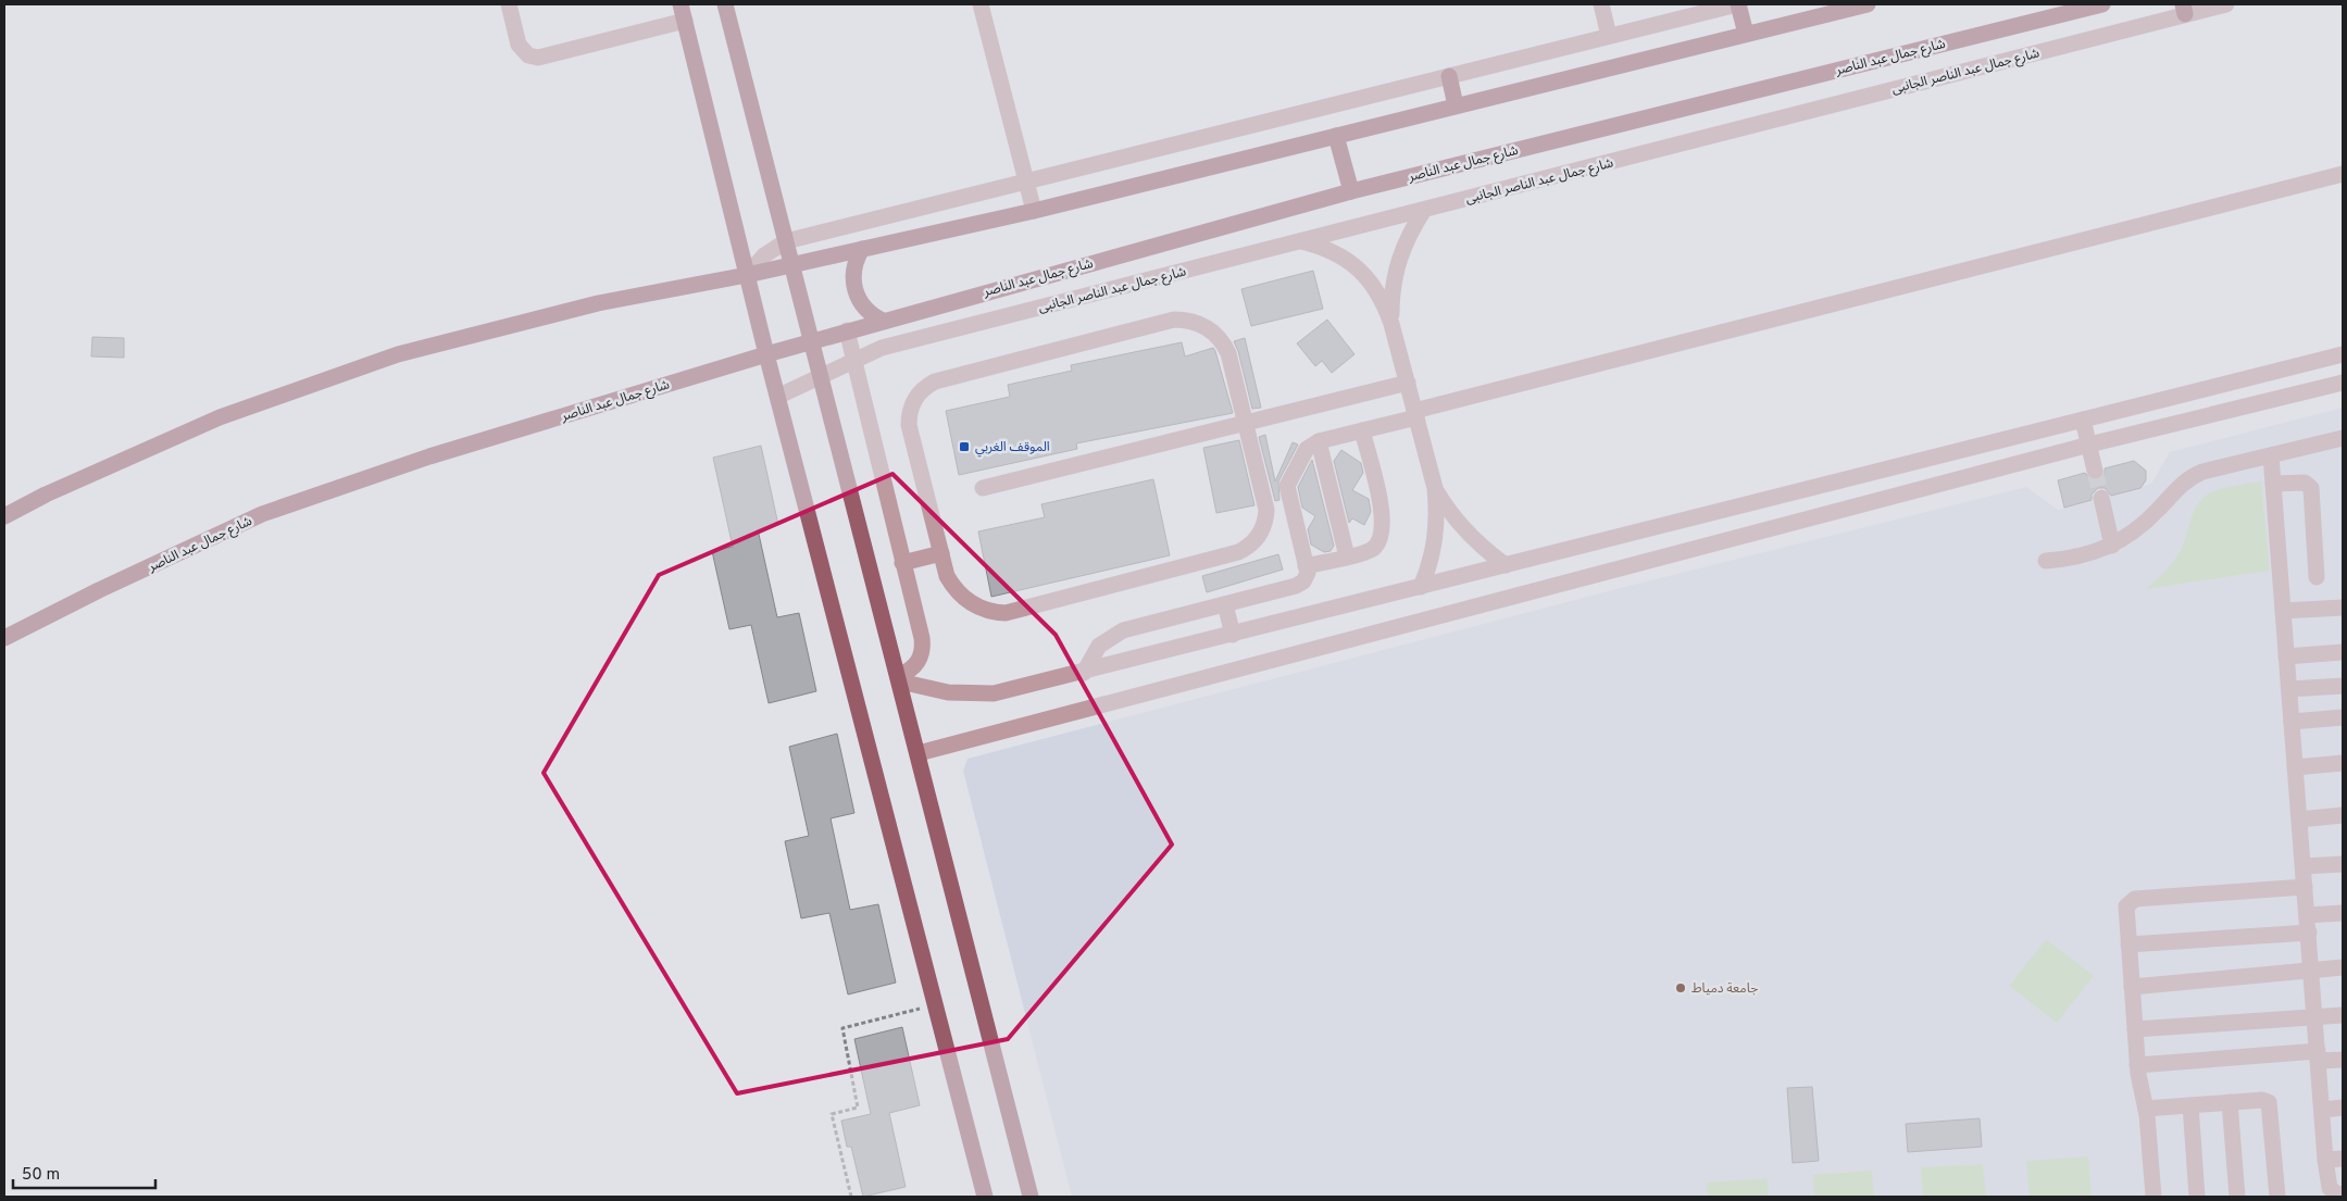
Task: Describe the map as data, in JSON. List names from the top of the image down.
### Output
{
  "streets": {
    "main road": ["شارع جمال عبد الناصر"],
    "street": ["شارع جمال عبد الناصر الجانبى"]
  },
  "places": {
    "transit": ["الموقف الغربي"],
    "other": ["جامعة دمياط"]
  },
  "scale_bar": "50 m"
}
